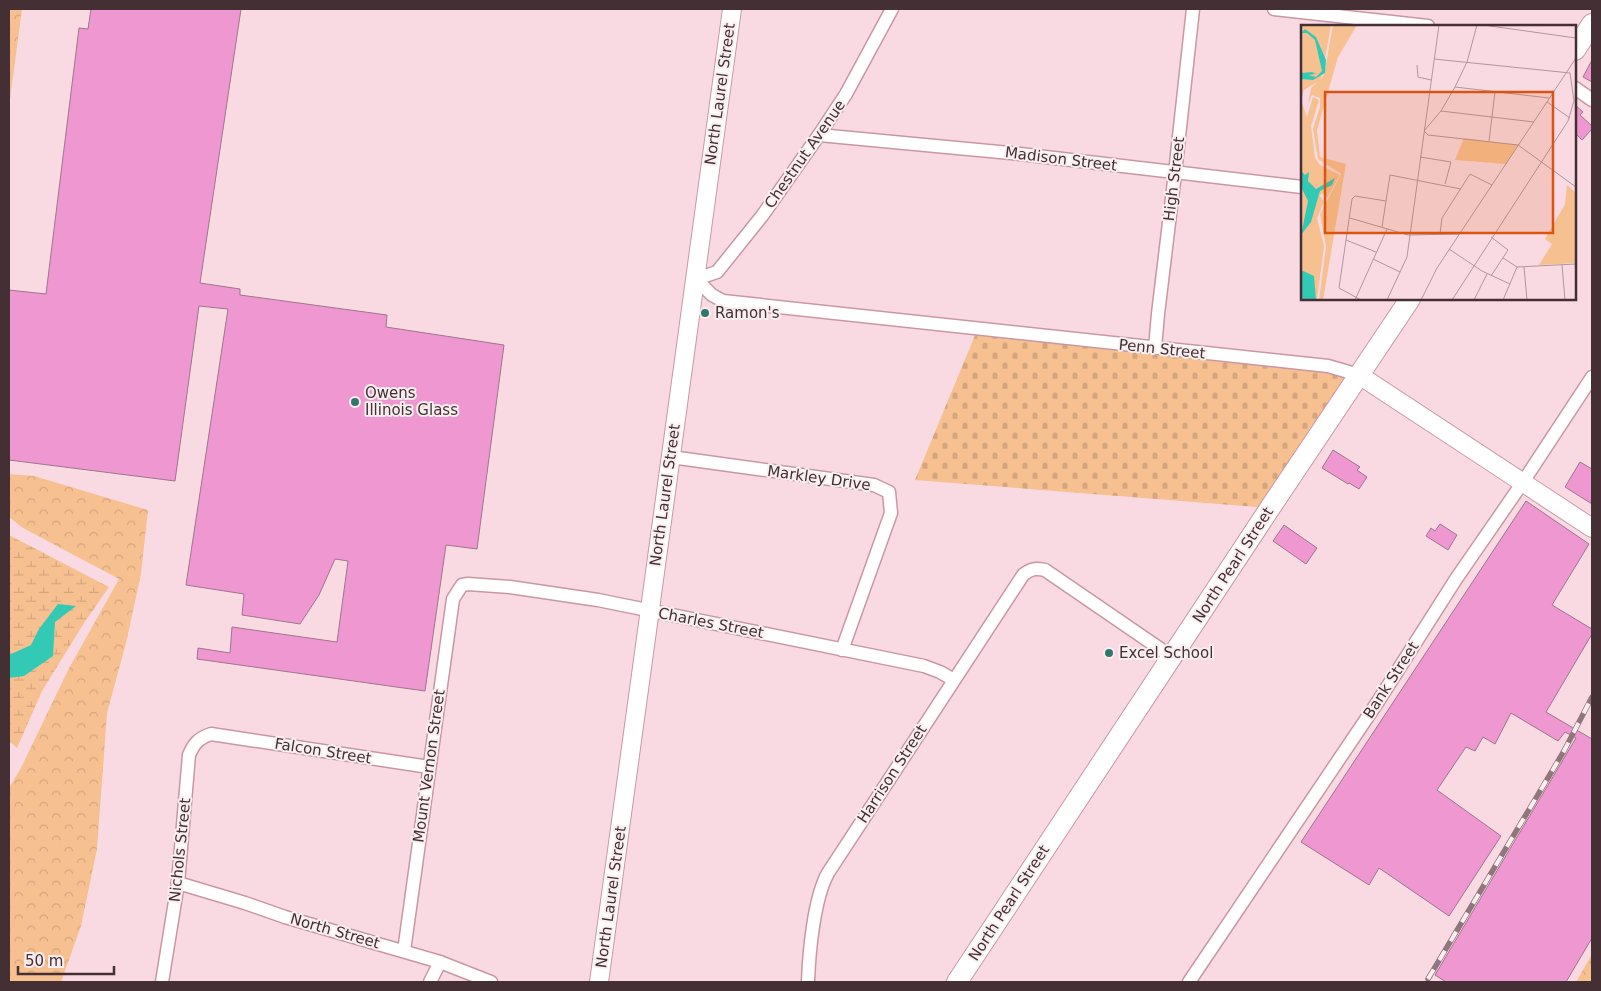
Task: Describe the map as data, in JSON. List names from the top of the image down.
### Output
{
  "streets": {
    "main road": ["North Pearl Street"],
    "street": [
      "North Laurel Street",
      "Chestnut Avenue",
      "Madison Street",
      "High Street",
      "Penn Street",
      "Markley Drive",
      "Charles Street",
      "Bank Street",
      "Falcon Street",
      "Mount Vernon Street",
      "Harrison Street",
      "Nichols Street",
      "North Street"
    ]
  },
  "crossings": [
    ["North Laurel Street", "Chestnut Avenue"],
    ["North Laurel Street", "Penn Street"],
    ["North Laurel Street", "Markley Drive"],
    ["North Laurel Street", "Charles Street"],
    ["Chestnut Avenue", "Madison Street"],
    ["Chestnut Avenue", "Penn Street"],
    ["Madison Street", "High Street"],
    ["High Street", "Penn Street"],
    ["Penn Street", "North Pearl Street"],
    ["Penn Street", "Bank Street"],
    ["Markley Drive", "Charles Street"],
    ["North Pearl Street", "Harrison Street"],
    ["Charles Street", "Mount Vernon Street"],
    ["Charles Street", "Harrison Street"],
    ["Falcon Street", "Mount Vernon Street"],
    ["Falcon Street", "Nichols Street"],
    ["Mount Vernon Street", "North Street"],
    ["Nichols Street", "North Street"]
  ],
  "places": ["Ramon's", "Owens Illinois Glass", "Excel School"],
  "scale_bar": "50 m"
}
